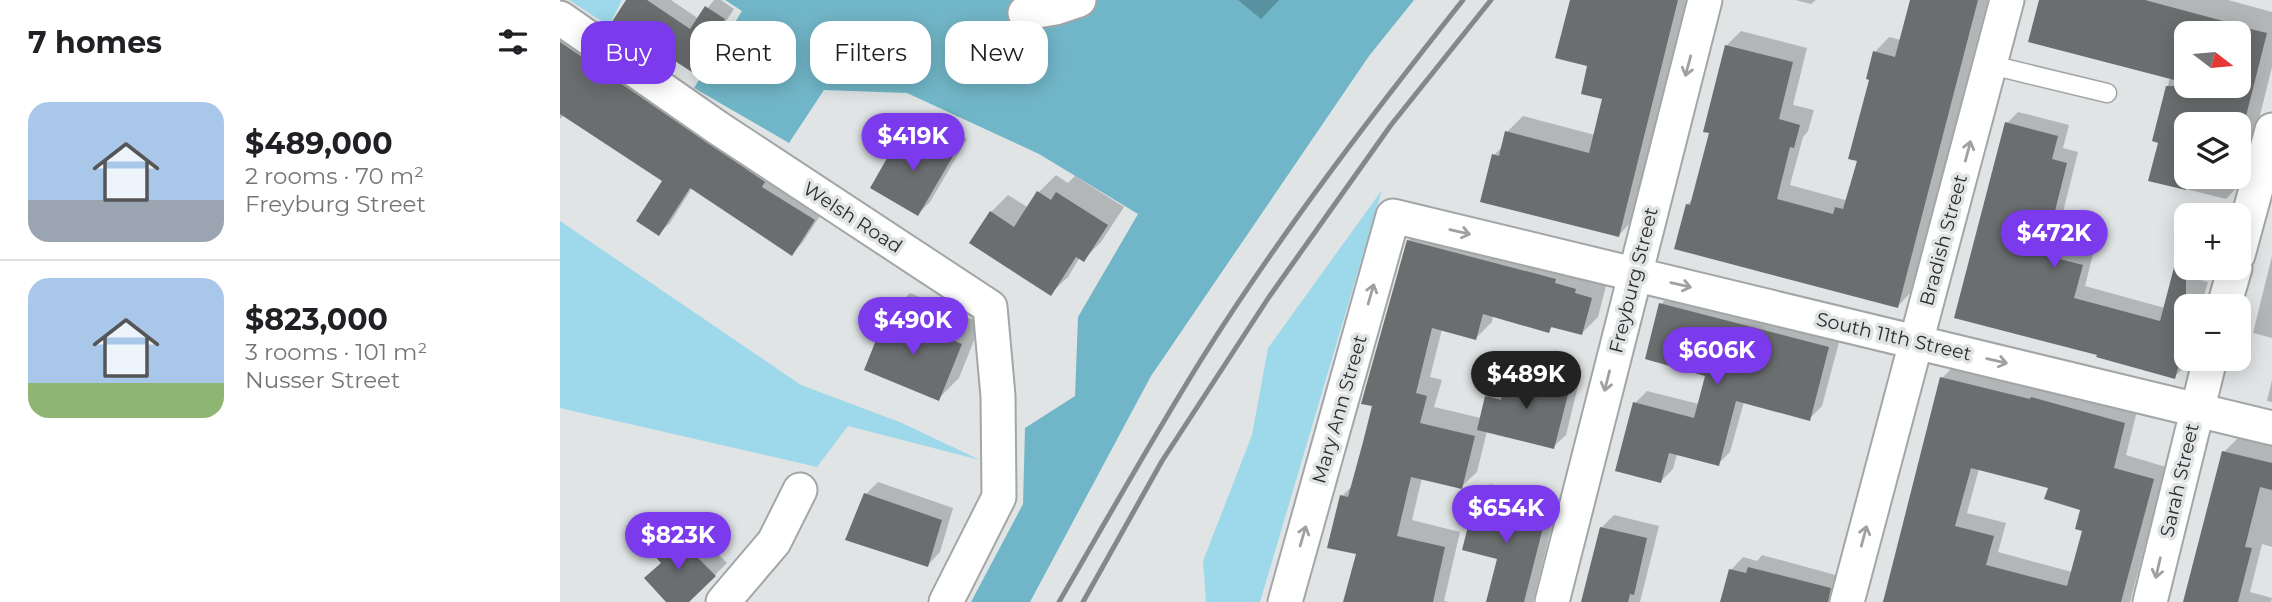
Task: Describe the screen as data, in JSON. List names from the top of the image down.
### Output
{
  "streets": {
    "street": [
      "Welsh Road",
      "Bradish Street",
      "Freyburg Street",
      "South 11th Street",
      "Mary Ann Street",
      "Sarah Street"
    ]
  },
  "crossings": [
    ["Bradish Street", "South 11th Street"],
    ["Freyburg Street", "South 11th Street"],
    ["South 11th Street", "Mary Ann Street"],
    ["South 11th Street", "Sarah Street"]
  ],
  "one_way": [
    "Bradish Street",
    "Freyburg Street",
    "South 11th Street",
    "Mary Ann Street",
    "Sarah Street"
  ],
  "north": "right",
  "page": {
    "heading": "7 homes",
    "map_buttons": ["+", "−"],
    "chip": [
      "Buy",
      "Rent",
      "Filters",
      "New"
    ],
    "list": [
      {
        "name": "$489,000",
        "note": "2 rooms · 70 m² · Freyburg Street"
      },
      {
        "name": "$823,000",
        "note": "3 rooms · 101 m² · Nusser Street"
      }
    ],
    "price": [
      "$419K",
      "$472K",
      "$490K",
      "$606K",
      "$489K",
      "$654K",
      "$823K"
    ]
  }
}
